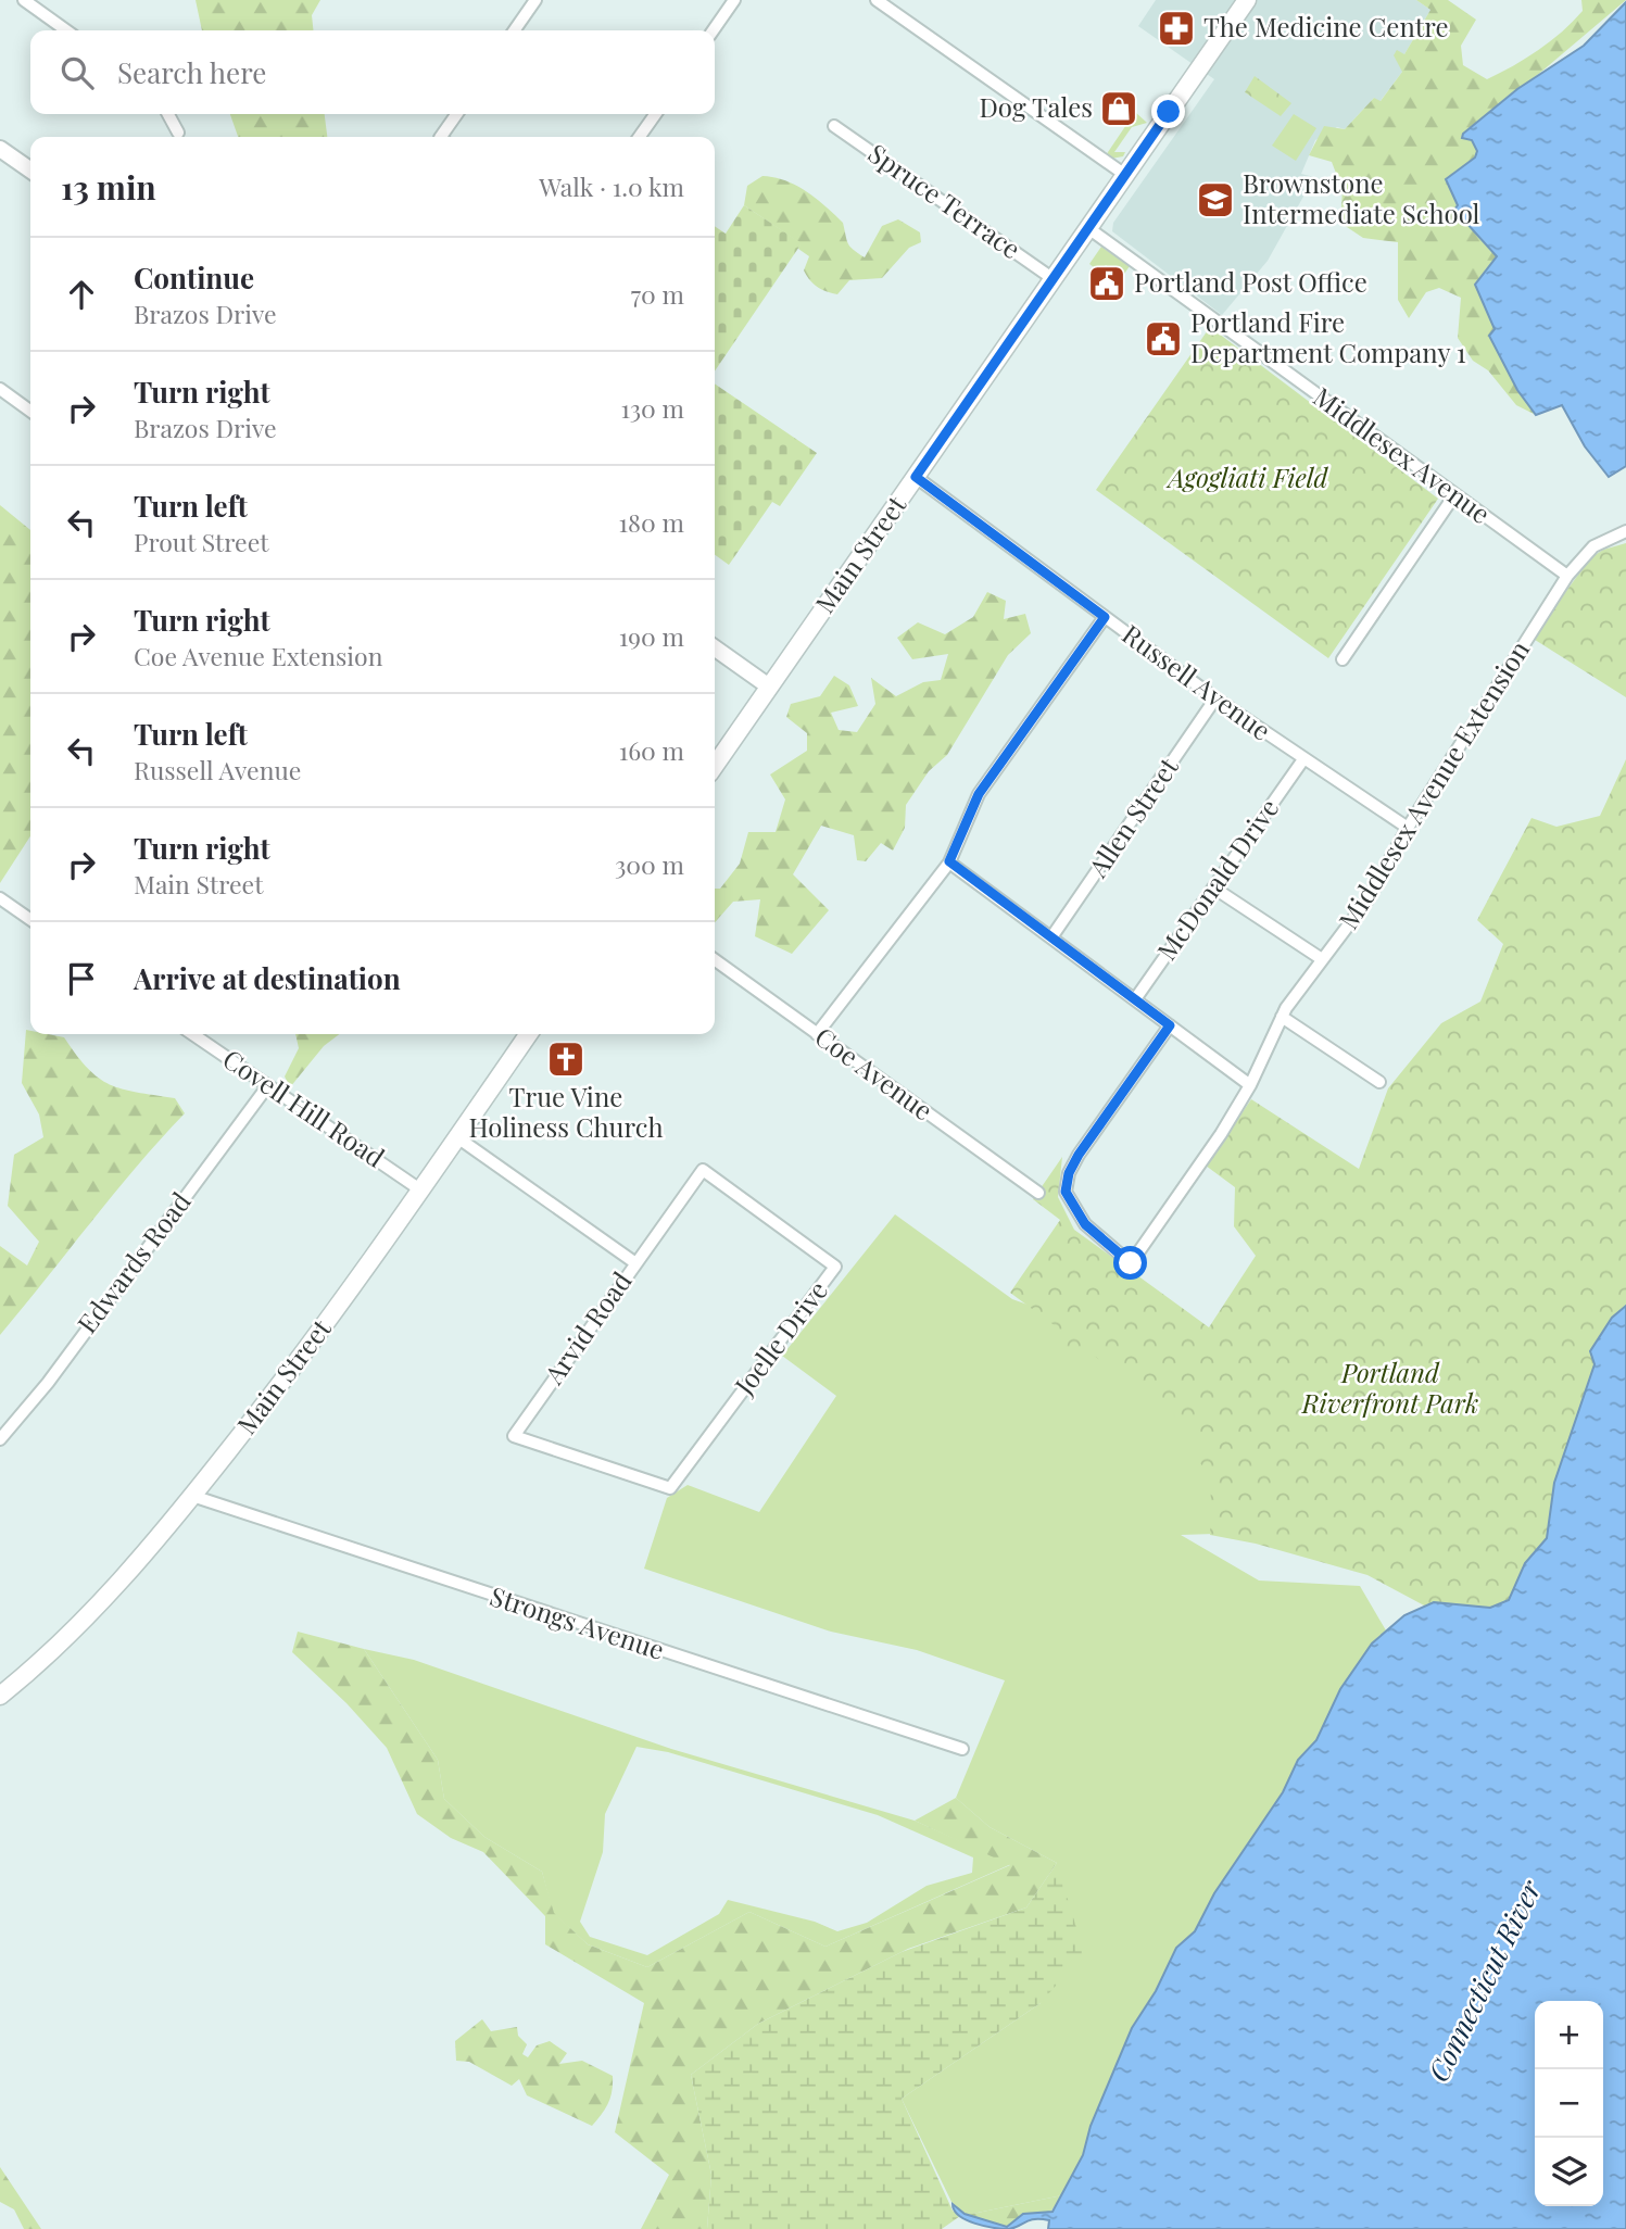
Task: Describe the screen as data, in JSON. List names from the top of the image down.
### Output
{
  "streets": {
    "main road": ["Main Street"],
    "street": [
      "Spruce Terrace",
      "Middlesex Avenue",
      "Russell Avenue",
      "Middlesex Avenue Extension",
      "Allen Street",
      "McDonald Drive",
      "Coe Avenue",
      "Covell Hill Road",
      "Edwards Road",
      "Arvid Road",
      "Joelle Drive",
      "Strongs Avenue"
    ]
  },
  "crossings": [
    ["Spruce Terrace", "Main Street"],
    ["Middlesex Avenue", "Main Street"],
    ["Middlesex Avenue", "Middlesex Avenue Extension"],
    ["Main Street", "Russell Avenue"],
    ["Main Street", "Covell Hill Road"],
    ["Main Street", "Arvid Road"],
    ["Main Street", "Strongs Avenue"],
    ["Russell Avenue", "Middlesex Avenue Extension"],
    ["Russell Avenue", "Allen Street"],
    ["Russell Avenue", "McDonald Drive"],
    ["Covell Hill Road", "Edwards Road"],
    ["Arvid Road", "Joelle Drive"]
  ],
  "water": ["Connecticut River"],
  "parks": ["Agogliati Field", "Portland Riverfront Park"],
  "places": {
    "pharmacy": ["The Medicine Centre"],
    "shop": ["Dog Tales"],
    "school or university": ["Brownstone Intermediate School"],
    "public building": ["Portland Post Office", "Portland Fire Department Company 1"],
    "church": ["True Vine Holiness Church"]
  },
  "page": {
    "search": "Search here",
    "heading": ["13 min", "Walk · 1.0 km"],
    "list": [
      ["Continue", "Brazos Drive", "70 m"],
      ["Turn right", "Brazos Drive", "130 m"],
      ["Turn left", "Prout Street", "180 m"],
      ["Turn right", "Coe Avenue Extension", "190 m"],
      ["Turn left", "Russell Avenue", "160 m"],
      ["Turn right", "Main Street", "300 m"],
      "Arrive at destination"
    ],
    "map_buttons": ["+", "−"]
  }
}
